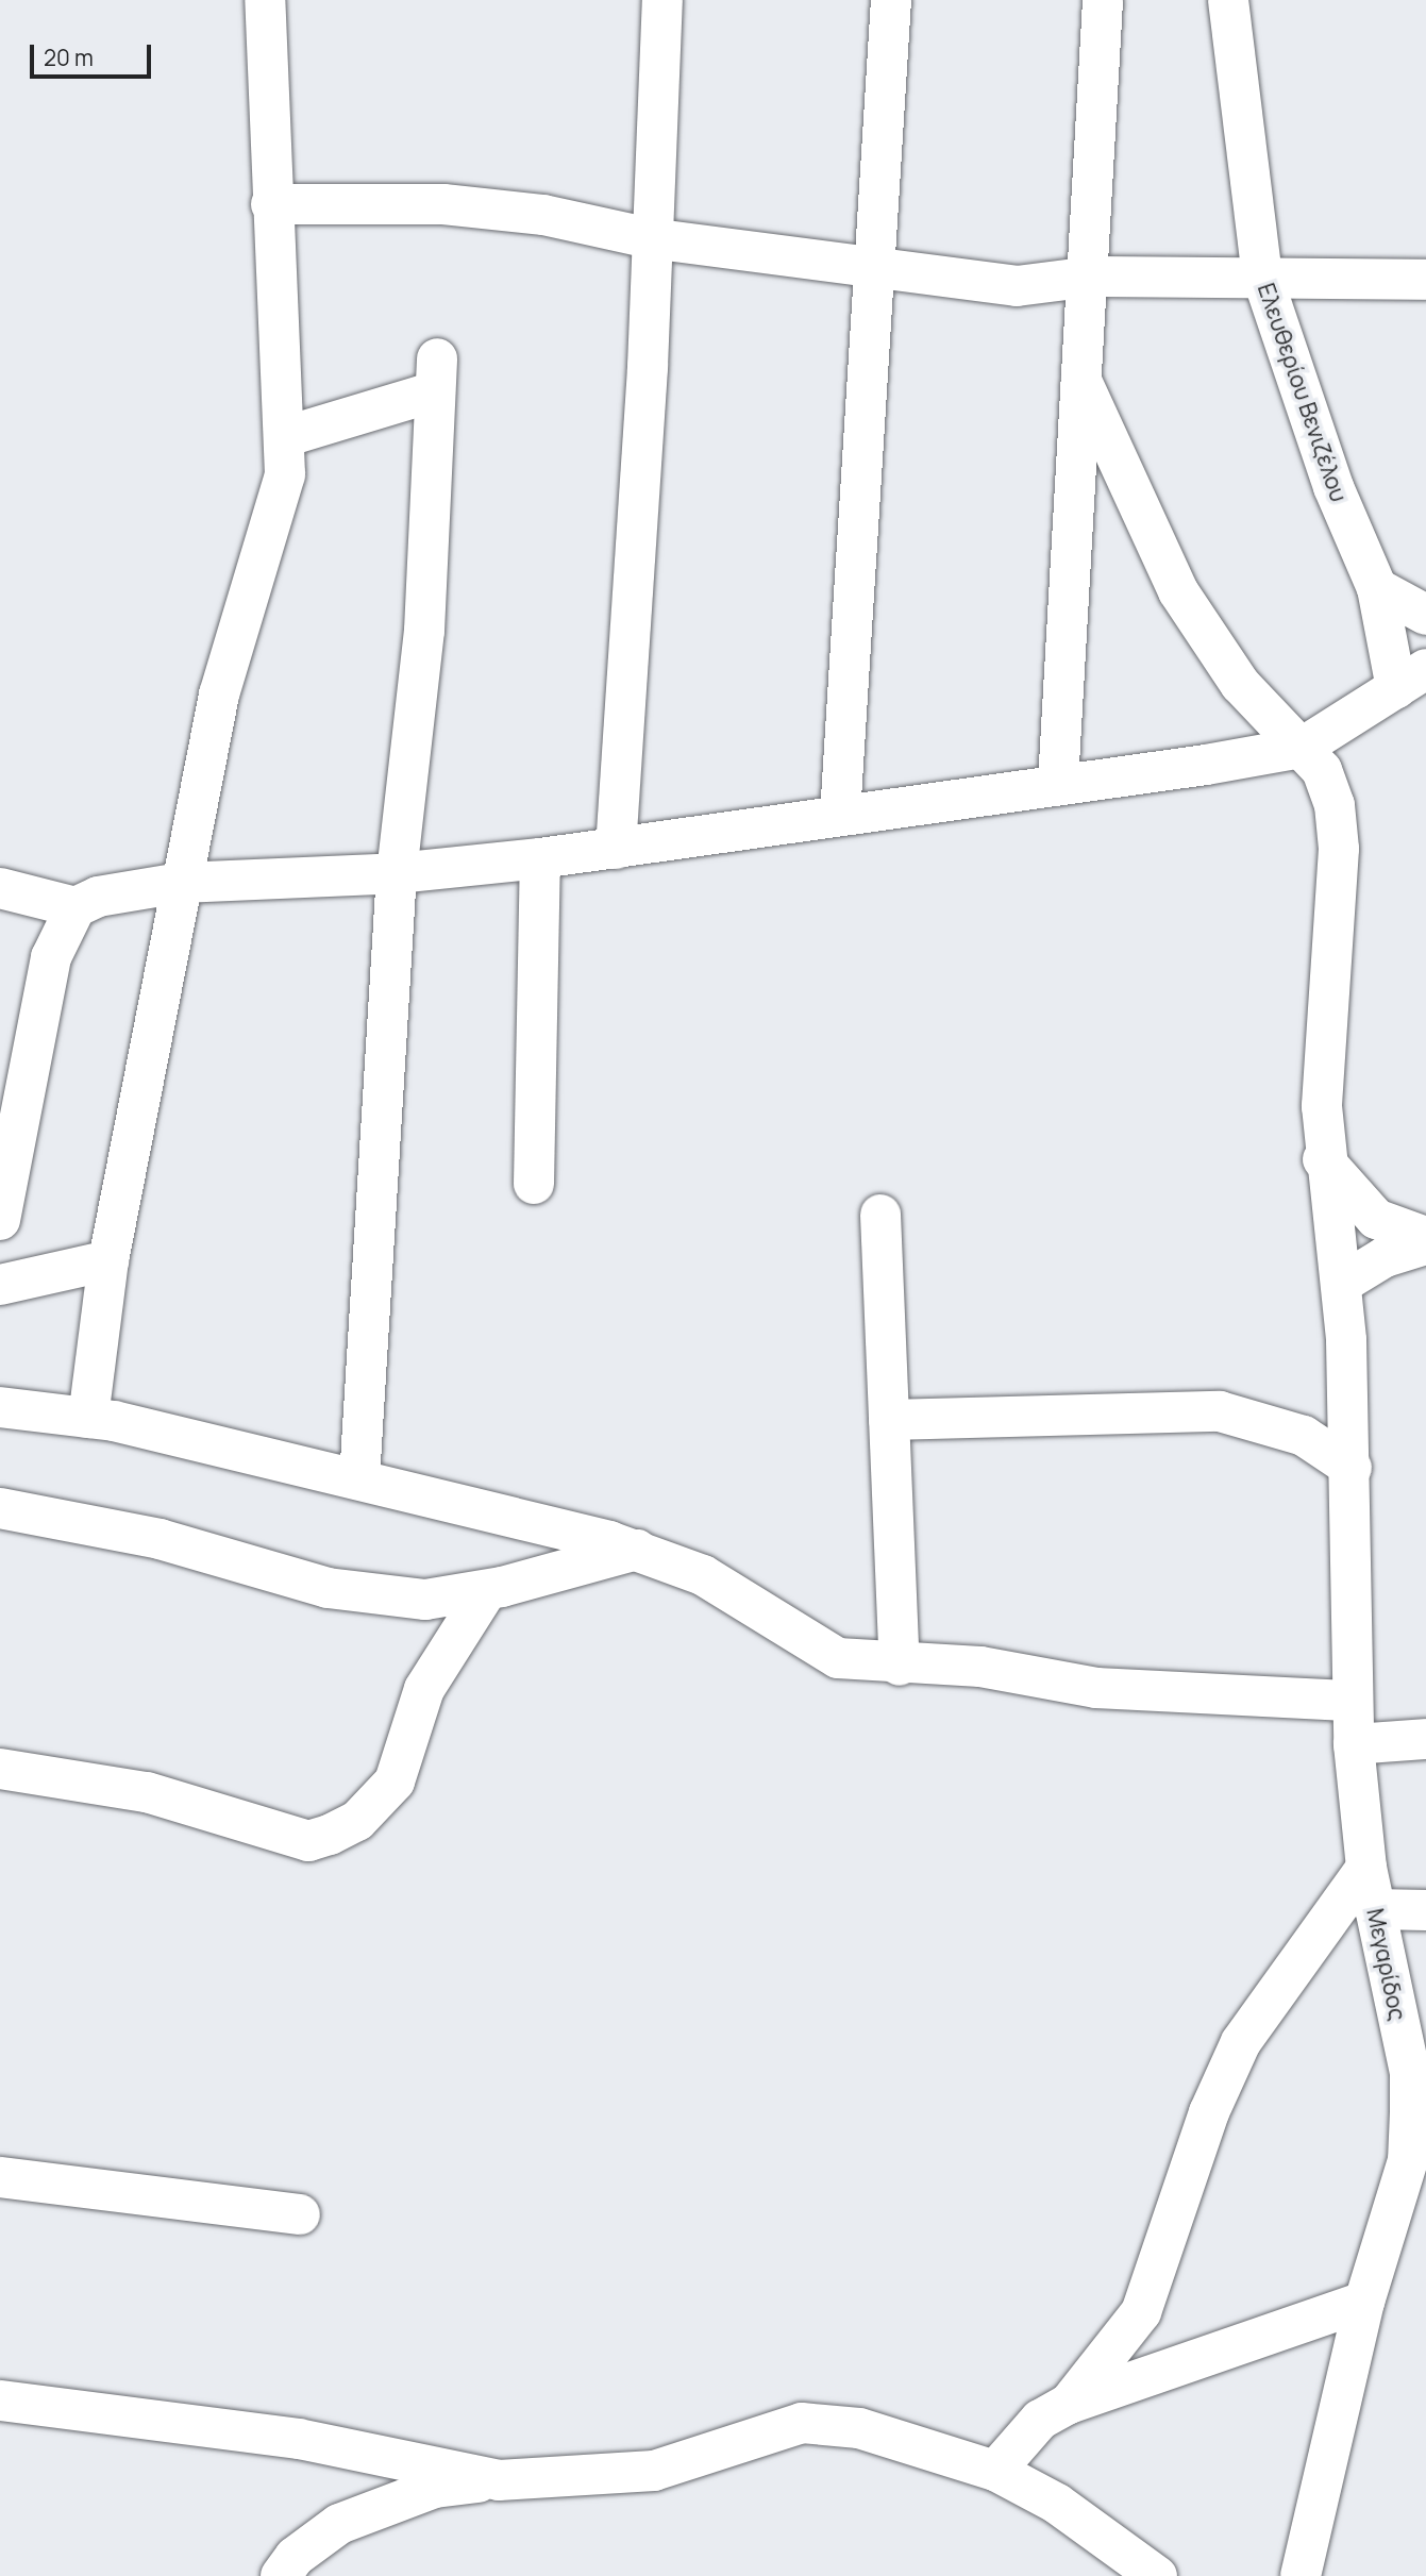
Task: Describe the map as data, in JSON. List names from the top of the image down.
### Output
{
  "streets": {
    "street": ["Ελευθερίου Βενιζέλου", "Μεγαρίδος"]
  },
  "scale_bar": "20 m"
}
